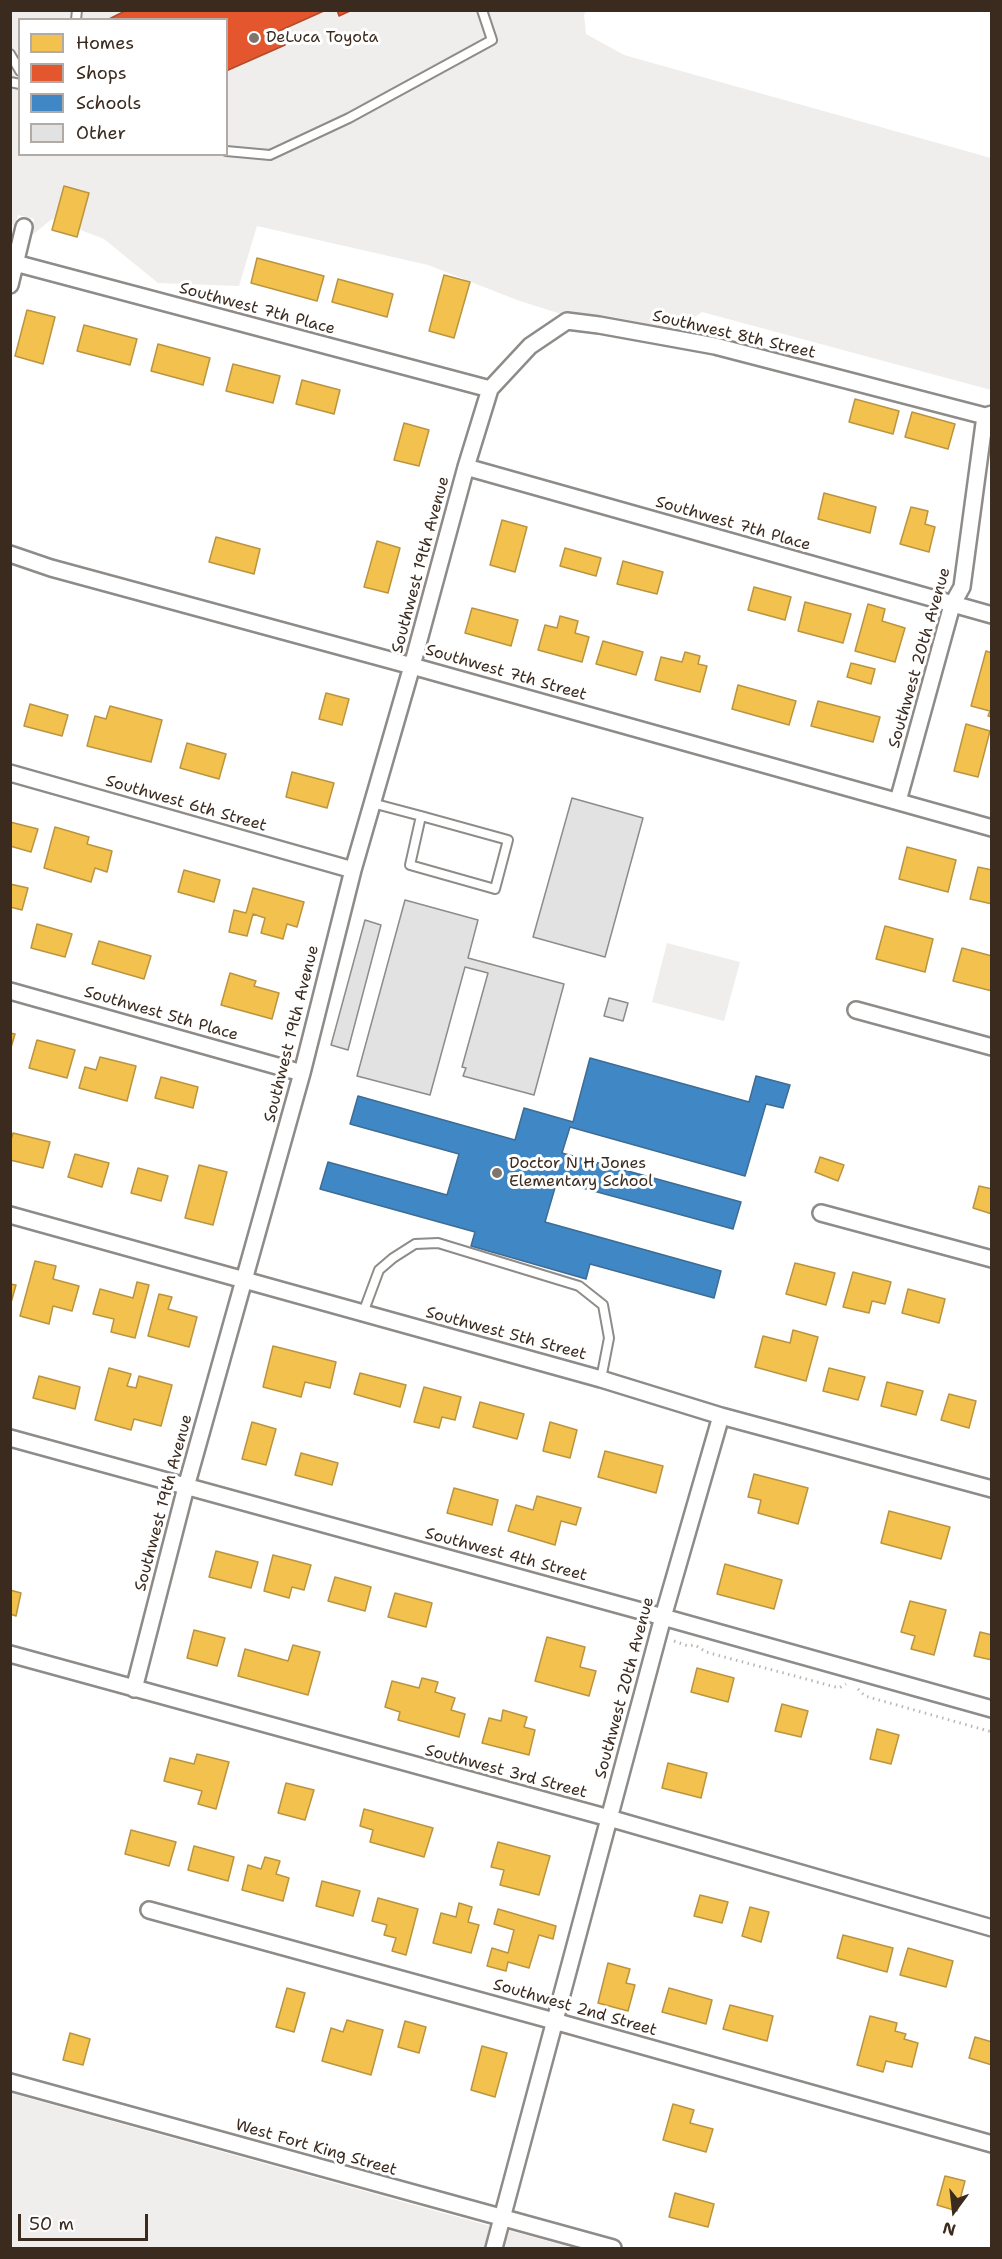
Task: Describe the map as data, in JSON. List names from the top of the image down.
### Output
{
  "streets": {
    "street": [
      "Southwest 7th Place",
      "Southwest 8th Street",
      "Southwest 19th Avenue",
      "Southwest 20th Avenue",
      "Southwest 7th Street",
      "Southwest 6th Street",
      "Southwest 5th Place",
      "Southwest 5th Street",
      "Southwest 4th Street",
      "Southwest 3rd Street",
      "Southwest 2nd Street",
      "West Fort King Street"
    ]
  },
  "crossings": [
    ["Southwest 7th Place", "Southwest 8th Street"],
    ["Southwest 7th Place", "Southwest 19th Avenue"],
    ["Southwest 7th Place", "Southwest 20th Avenue"],
    ["Southwest 8th Street", "Southwest 19th Avenue"],
    ["Southwest 8th Street", "Southwest 20th Avenue"],
    ["Southwest 19th Avenue", "Southwest 7th Street"],
    ["Southwest 19th Avenue", "Southwest 6th Street"],
    ["Southwest 19th Avenue", "Southwest 5th Place"],
    ["Southwest 19th Avenue", "Southwest 5th Street"],
    ["Southwest 19th Avenue", "Southwest 4th Street"],
    ["Southwest 19th Avenue", "Southwest 3rd Street"],
    ["Southwest 20th Avenue", "Southwest 7th Street"],
    ["Southwest 20th Avenue", "Southwest 5th Street"],
    ["Southwest 20th Avenue", "Southwest 4th Street"],
    ["Southwest 20th Avenue", "Southwest 3rd Street"],
    ["Southwest 20th Avenue", "Southwest 2nd Street"],
    ["Southwest 20th Avenue", "West Fort King Street"]
  ],
  "places": ["DeLuca Toyota", "Doctor N H Jones Elementary School"],
  "legend": [
    "Homes",
    "Shops",
    "Schools",
    "Other"
  ],
  "scale_bar": "50 m",
  "north": "bottom"
}
